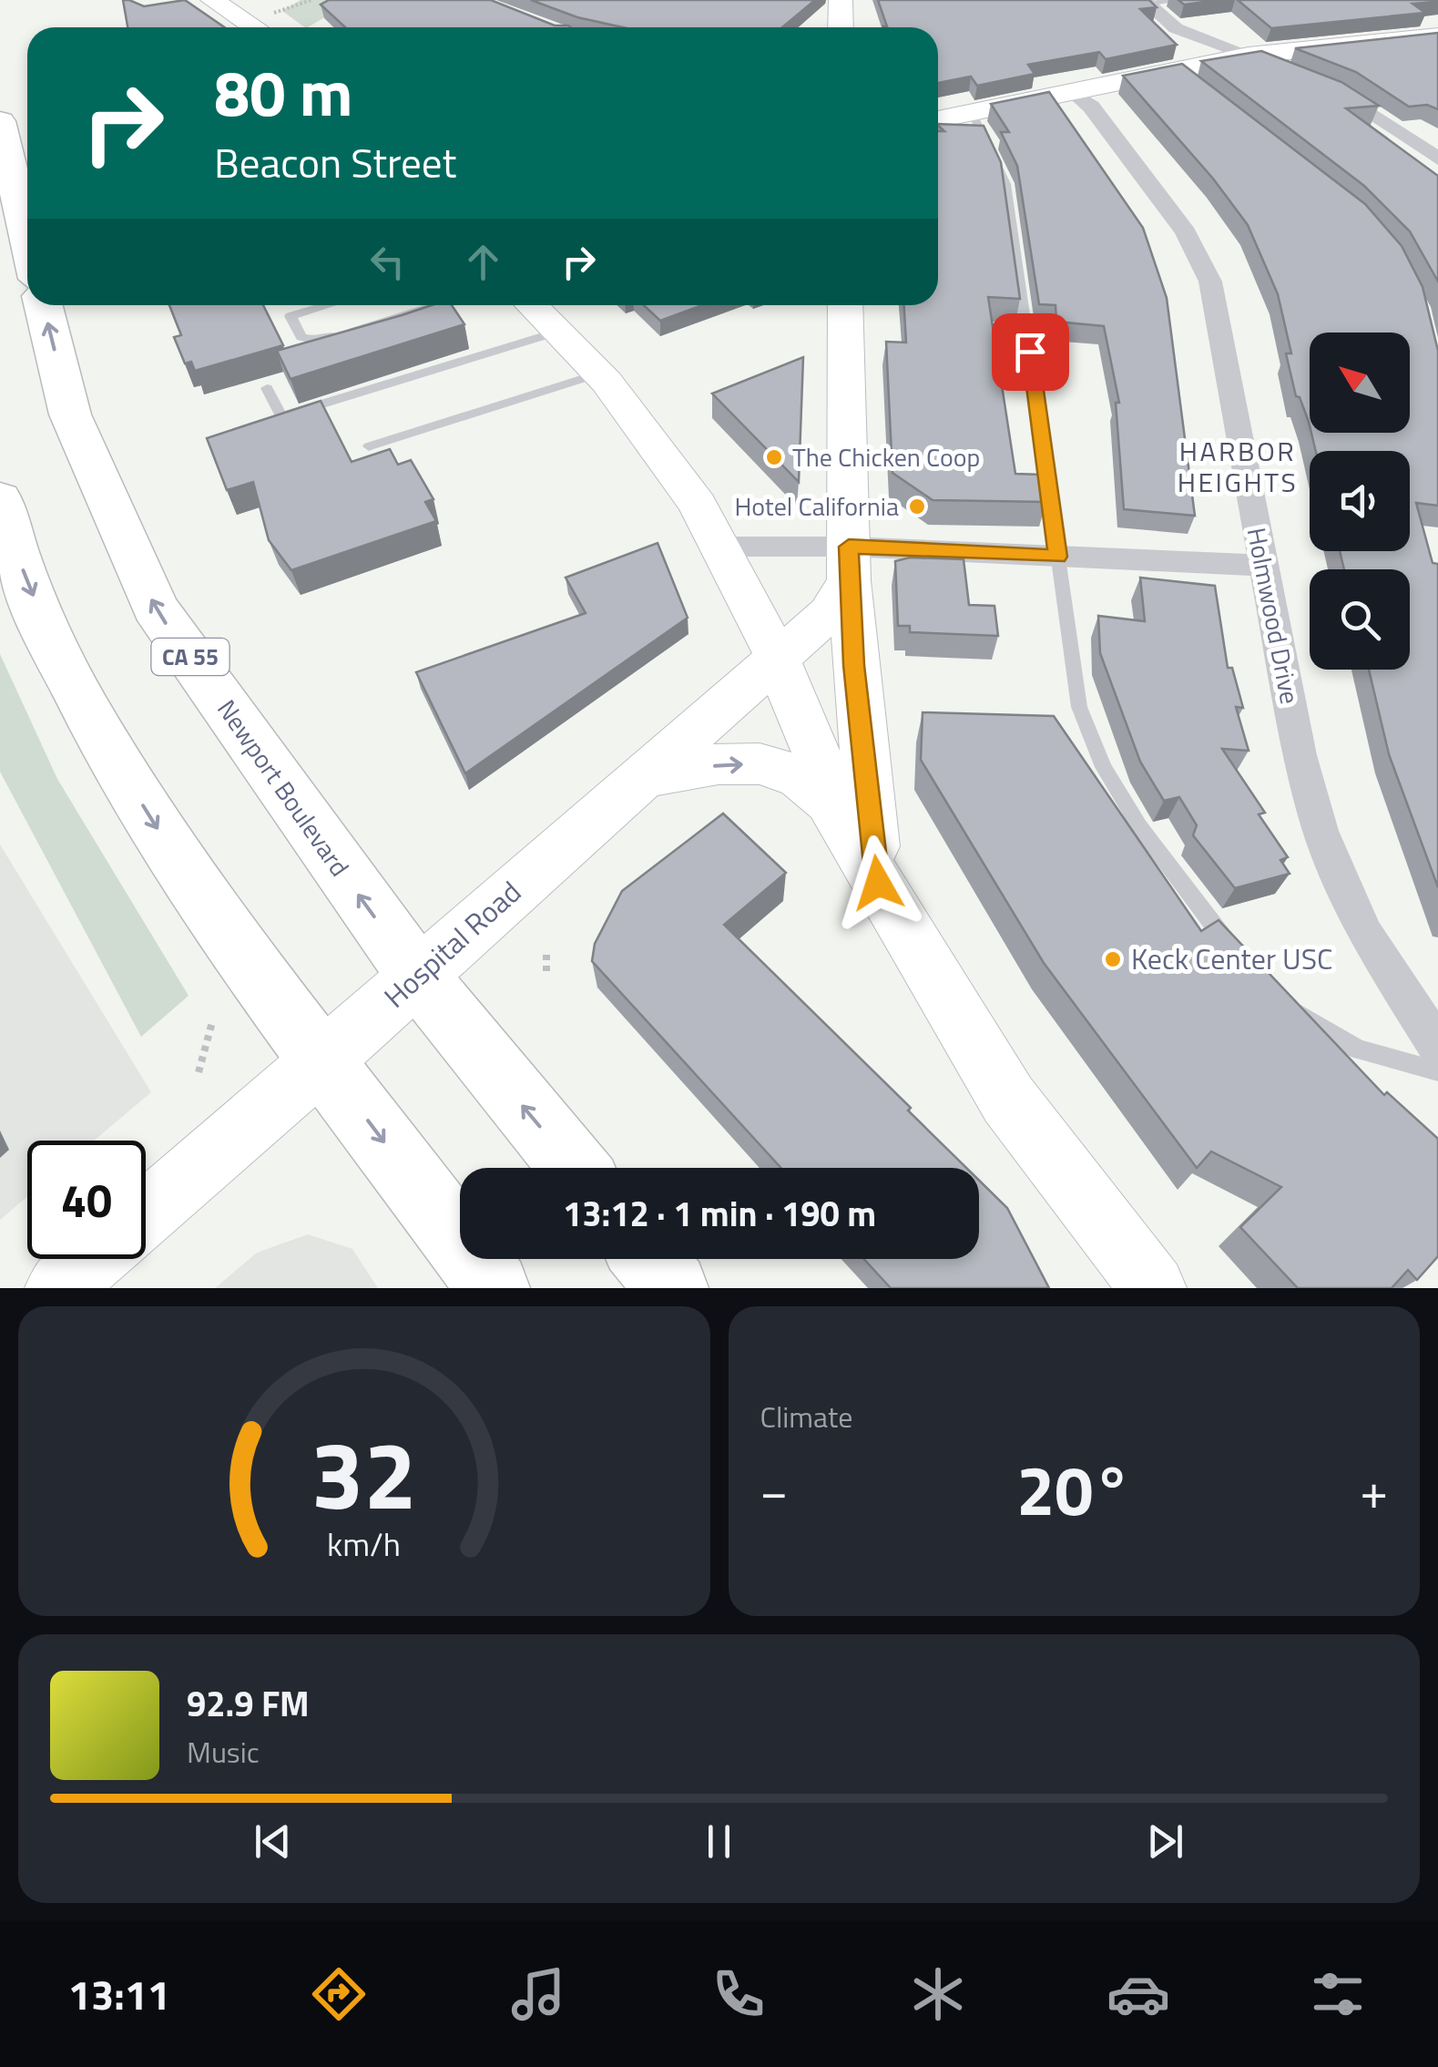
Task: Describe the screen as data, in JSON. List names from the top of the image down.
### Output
{
  "streets": {
    "highway": ["CA 55", "Newport Boulevard"],
    "street": ["Holmwood Drive", "Hospital Road"]
  },
  "crossings": [
    ["Newport Boulevard", "Hospital Road"]
  ],
  "districts": ["HARBOR HEIGHTS"],
  "places": ["The Chicken Coop", "Hotel California", "Keck Center USC"],
  "north": "top left",
  "page": {
    "turn": ["80 m", "Beacon Street"],
    "limit": "40",
    "trip": "13:12 · 1 min · 190 m",
    "tile": "Climate",
    "heat": ["−", "20°", "+"],
    "song": ["92.9 FM", "Music"],
    "tabs": "13:11",
    "gauge": ["32", "km/h"]
  }
}
